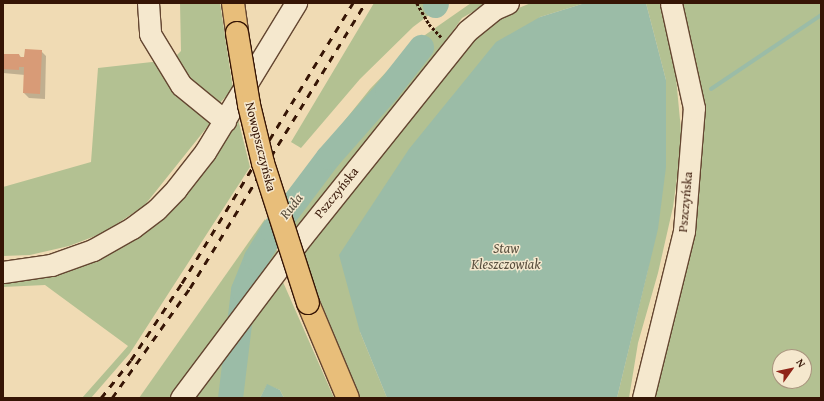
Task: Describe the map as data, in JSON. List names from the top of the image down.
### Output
{
  "streets": {
    "main road": ["Nowopszczyńska"],
    "street": ["Pszczyńska"]
  },
  "water": ["Ruda", "Staw Kleszczowiak"],
  "north": "top right"
}
